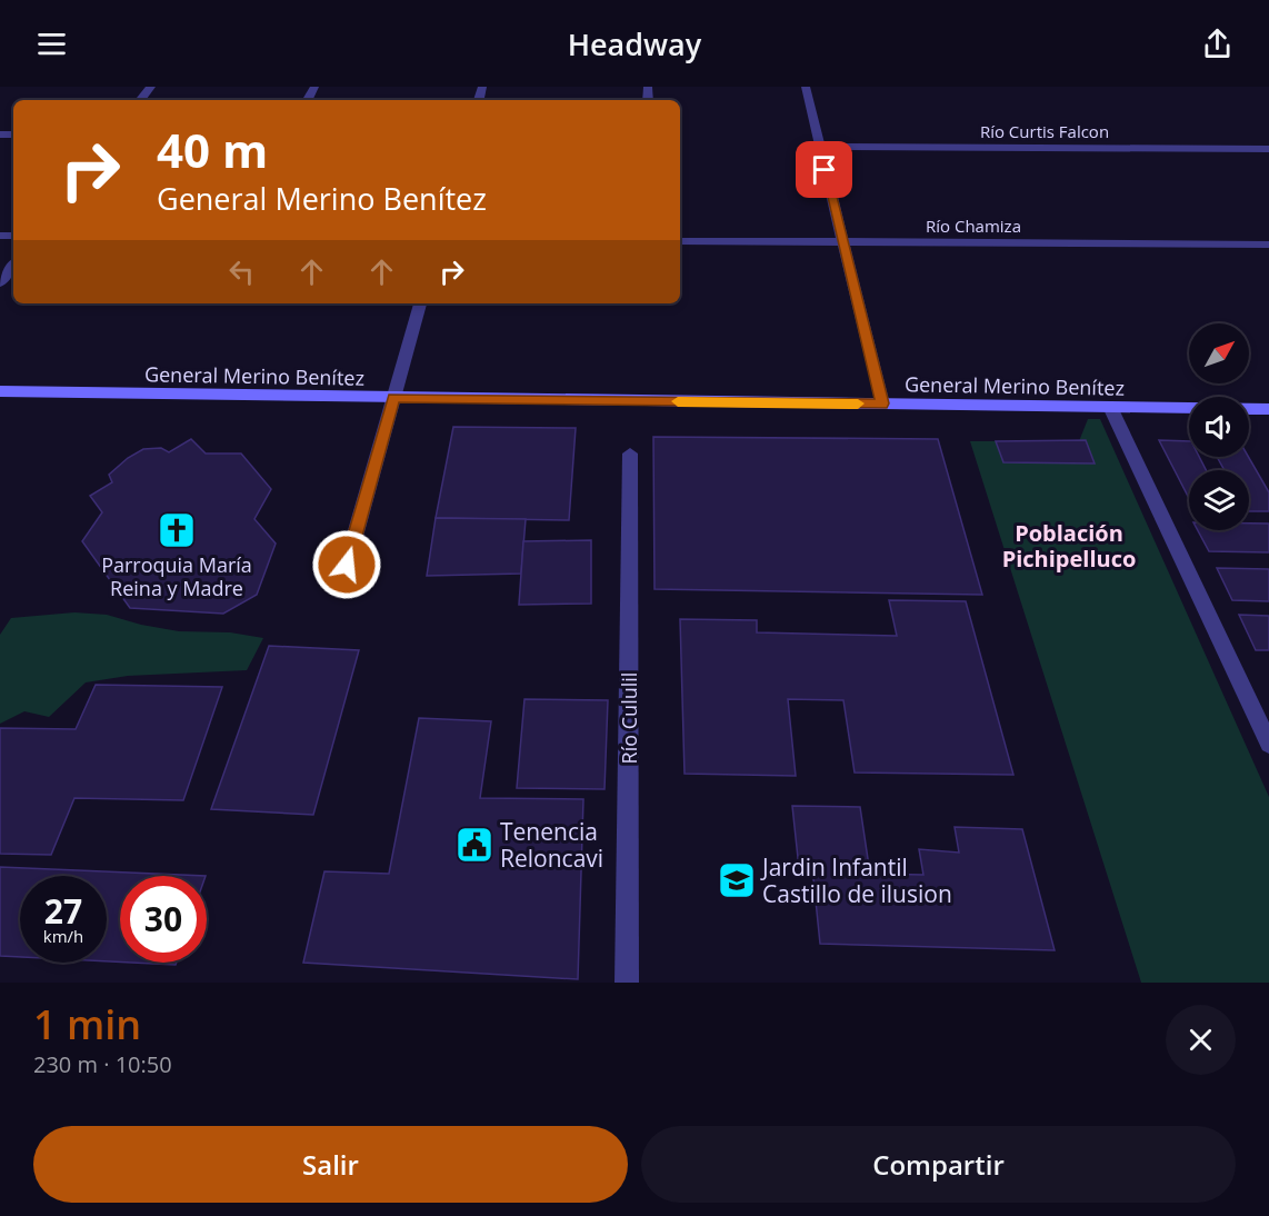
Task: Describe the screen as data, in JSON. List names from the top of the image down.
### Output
{
  "streets": {
    "street": [
      "Río Curtis Falcon",
      "Río Chamiza",
      "General Merino Benítez",
      "Río Cululil"
    ]
  },
  "districts": ["Población Pichipelluco"],
  "places": {
    "church": ["Parroquia María Reina y Madre"],
    "public building": ["Tenencia Reloncavi"],
    "school or university": ["Jardin Infantil Castillo de ilusion"]
  },
  "north": "top right",
  "page": {
    "header": "Headway",
    "turn": ["40 m", "General Merino Benítez"],
    "speed": "27 km/h",
    "limit": "30",
    "heading": ["1 min", "230 m · 10:50"],
    "buttons": ["Salir", "Compartir"]
  }
}
